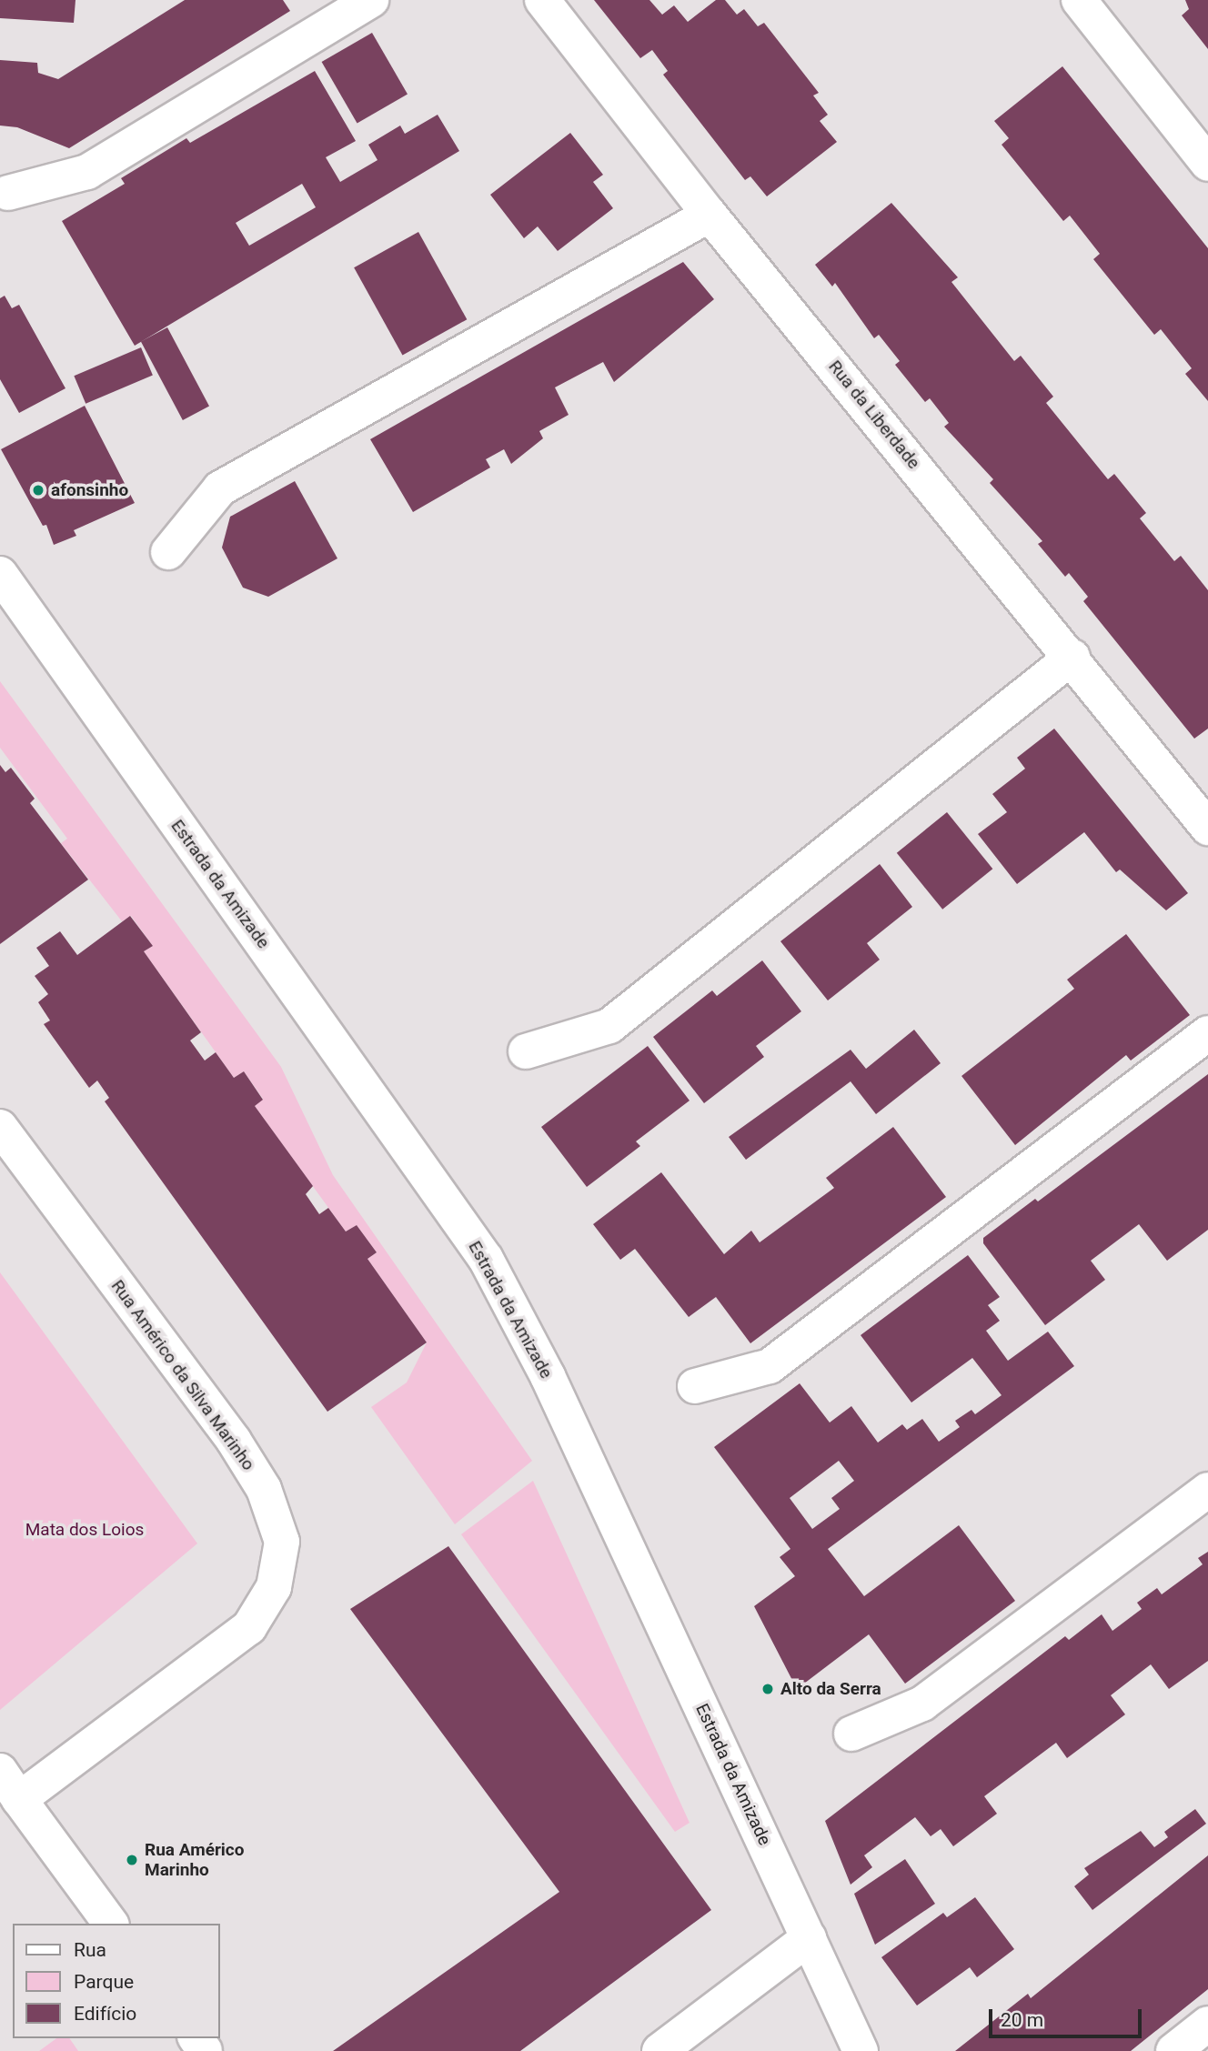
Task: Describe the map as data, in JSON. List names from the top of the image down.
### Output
{
  "streets": {
    "street": ["Rua da Liberdade", "Estrada da Amizade", "Rua Américo da Silva Marinho"]
  },
  "parks": ["Mata dos Loios"],
  "places": ["afonsinho", "Alto da Serra", "Rua Américo Marinho"],
  "legend": ["Rua", "Parque", "Edifício"],
  "scale_bar": "20 m"
}
